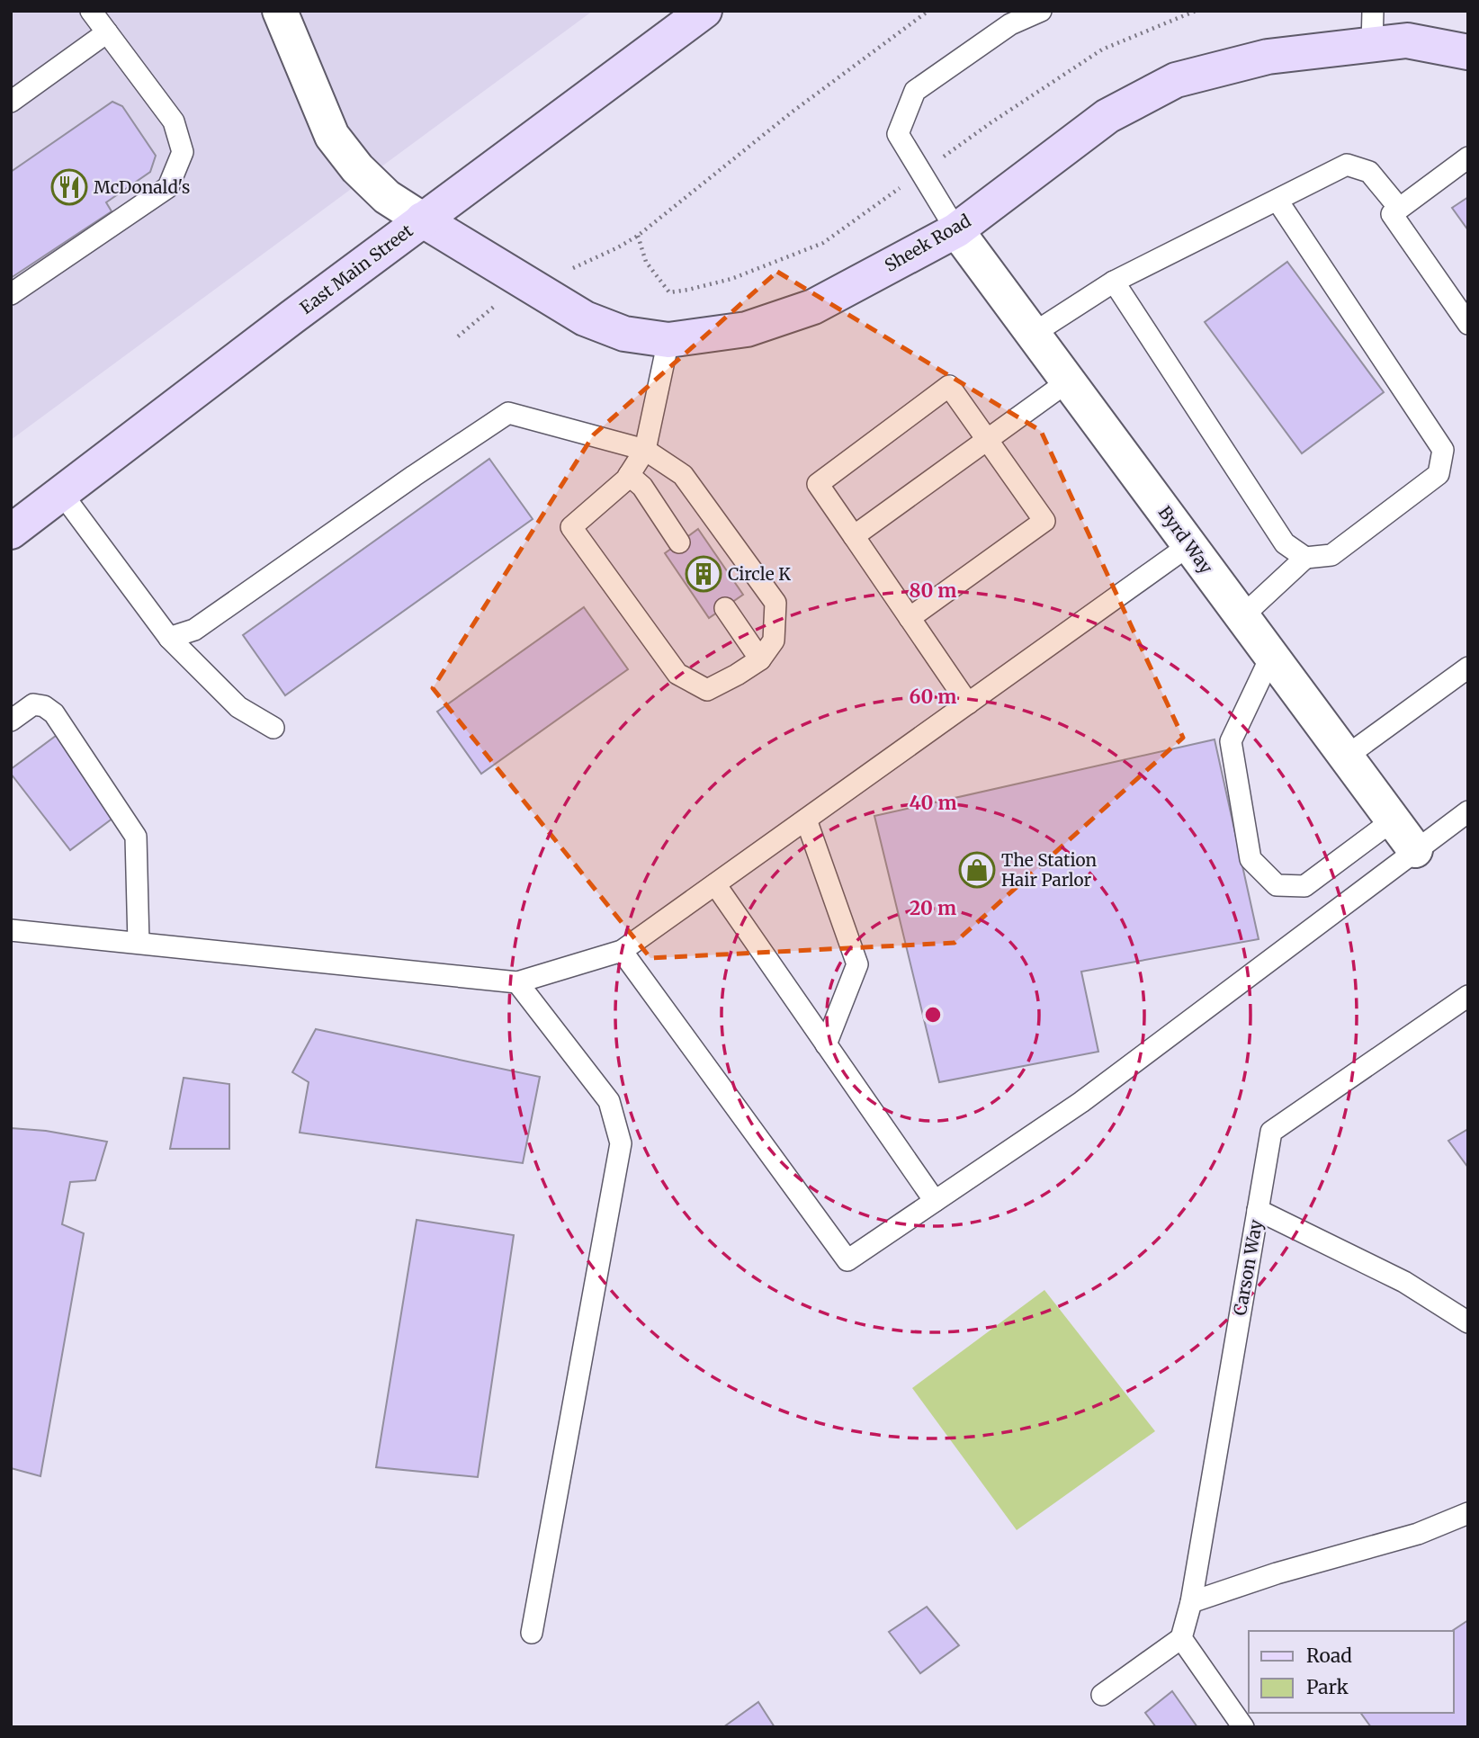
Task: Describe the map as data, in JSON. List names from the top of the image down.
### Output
{
  "streets": {
    "street": ["Sheek Road", "East Main Street", "Byrd Way"],
    "lane": ["Carson Way"]
  },
  "crossings": [
    ["Sheek Road", "East Main Street"],
    ["Sheek Road", "Byrd Way"]
  ],
  "places": {
    "restaurant": ["McDonald's"],
    "building": ["Circle K"],
    "shop": ["The Station Hair Parlor"]
  },
  "legend": ["Road", "Park"],
  "rings": [
    "80 m",
    "60 m",
    "40 m",
    "20 m"
  ]
}
